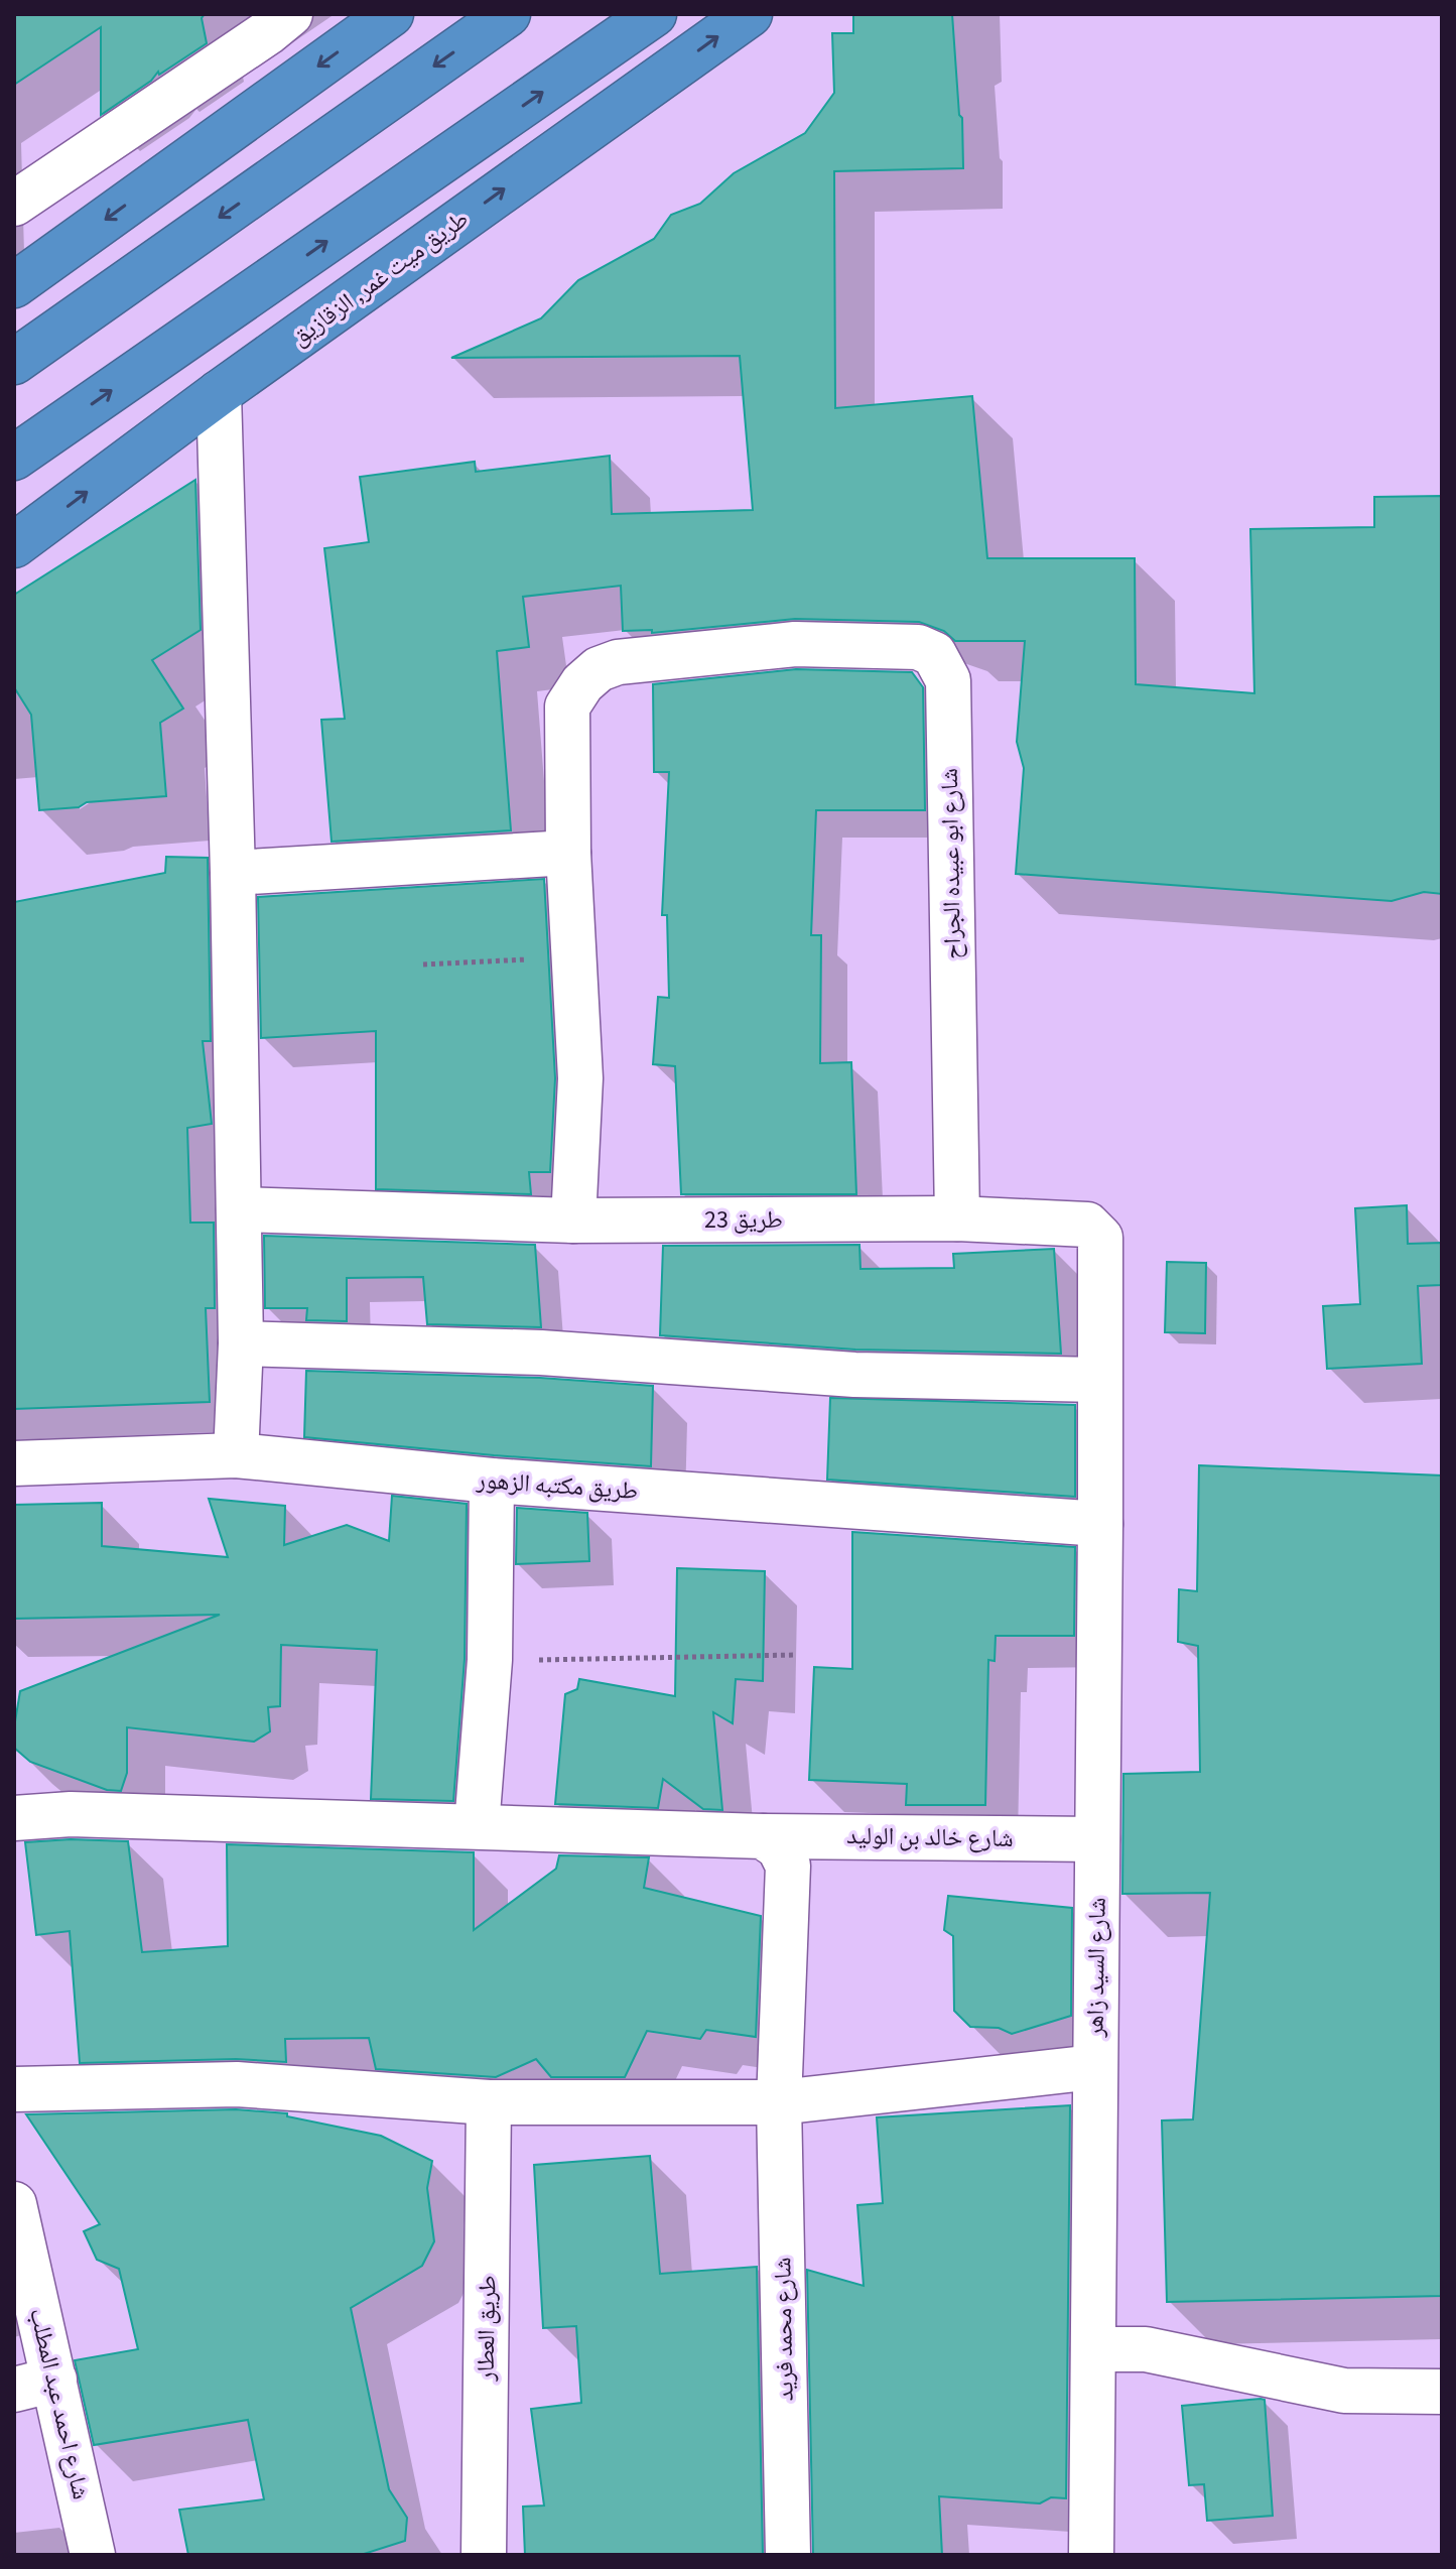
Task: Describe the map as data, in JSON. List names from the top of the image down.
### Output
{
  "streets": {
    "highway": ["طريق ميت غمر, الزقازيق"],
    "street": [
      "شارع ابو عبيده الجراح",
      "طريق 23",
      "طريق مكتبه الزهور",
      "شارع خالد بن الوليد",
      "شارع السيد زاهر",
      "طريق العطار",
      "شارع محمد فريد",
      "شارع احمد عبد المطلب"
    ]
  },
  "crossings": [
    ["شارع ابو عبيده الجراح", "طريق 23"],
    ["طريق 23", "شارع السيد زاهر"],
    ["طريق مكتبه الزهور", "شارع السيد زاهر"],
    ["شارع خالد بن الوليد", "شارع السيد زاهر"],
    ["شارع خالد بن الوليد", "شارع محمد فريد"]
  ]
}
